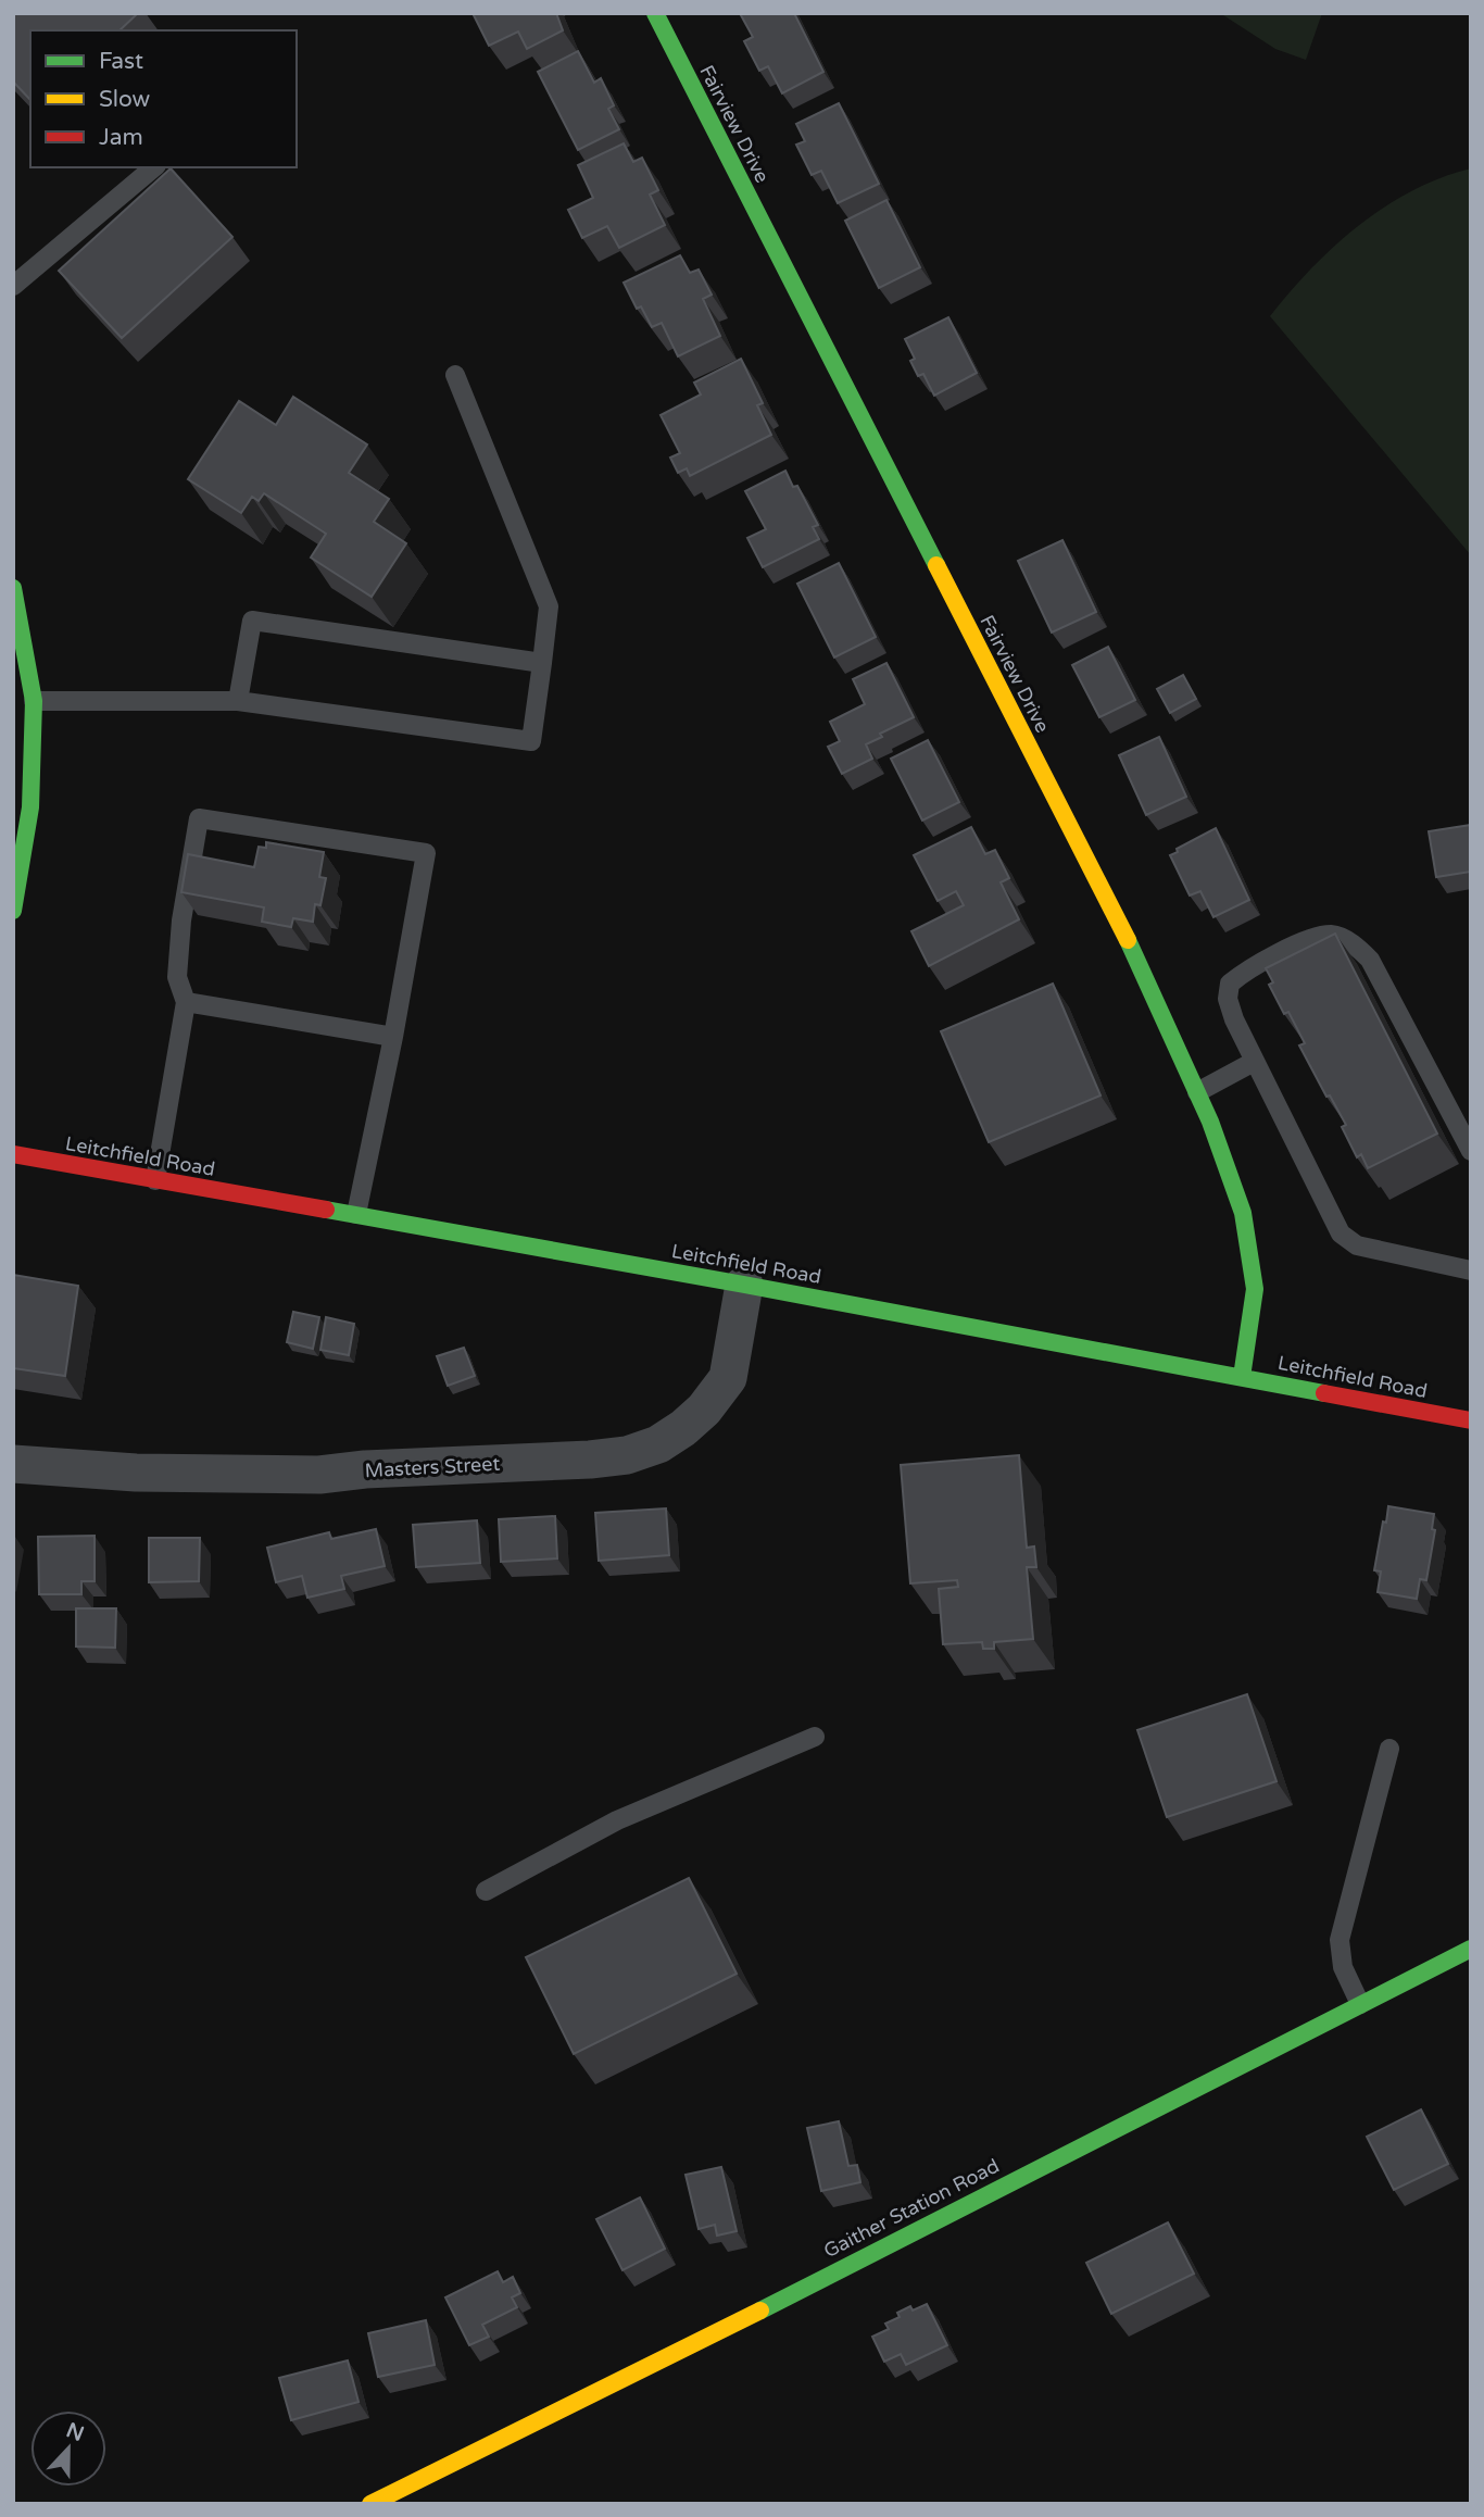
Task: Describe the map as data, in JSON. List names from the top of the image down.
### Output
{
  "streets": {
    "street": [
      "Fairview Drive",
      "Leitchfield Road",
      "Masters Street",
      "Gaither Station Road"
    ]
  },
  "crossings": [
    ["Fairview Drive", "Leitchfield Road"],
    ["Leitchfield Road", "Masters Street"]
  ],
  "legend": ["Fast", "Slow", "Jam"],
  "north": "top"
}
